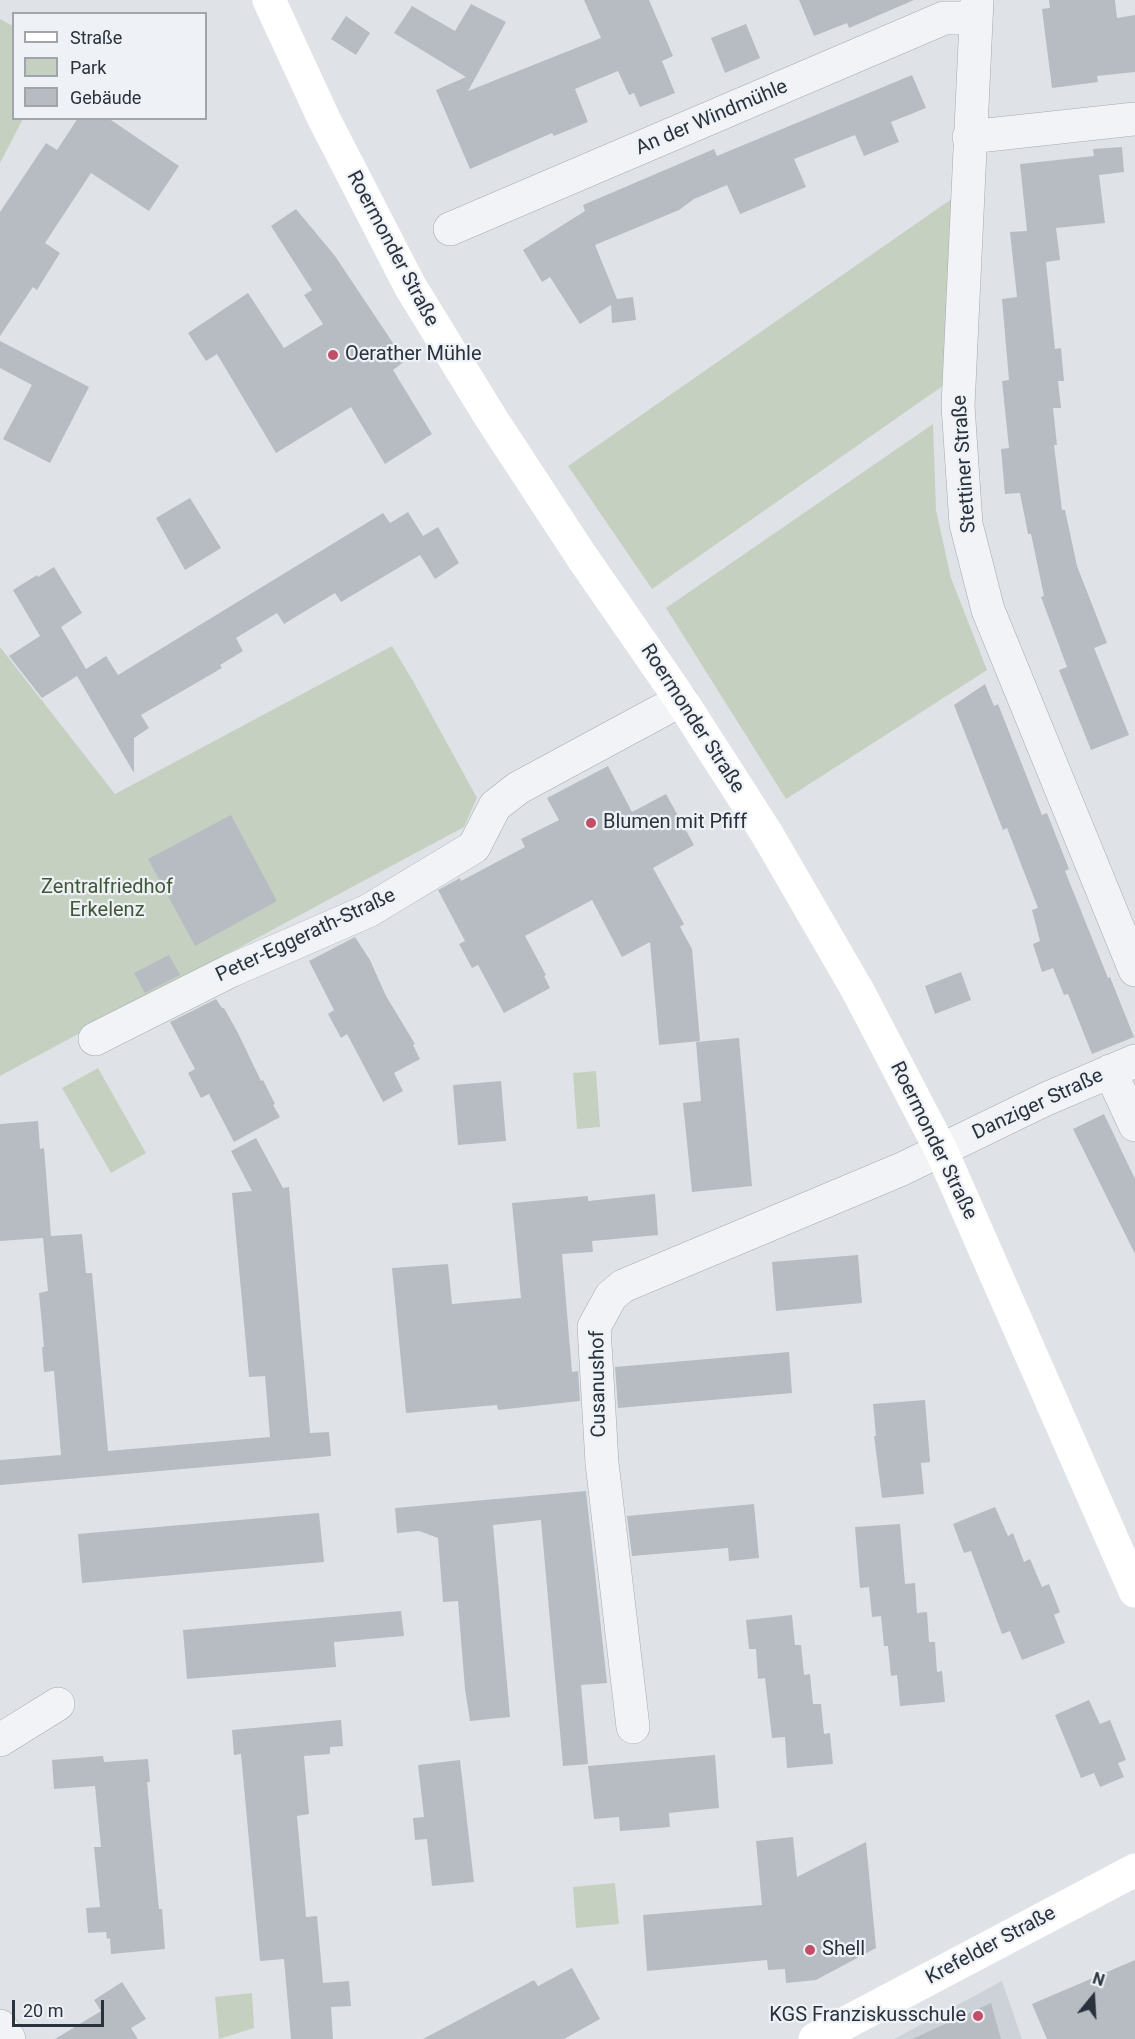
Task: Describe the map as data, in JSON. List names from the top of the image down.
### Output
{
  "streets": {
    "main road": ["Roermonder Straße", "Krefelder Straße"],
    "street": [
      "An der Windmühle",
      "Stettiner Straße",
      "Peter-Eggerath-Straße",
      "Danziger Straße",
      "Cusanushof"
    ]
  },
  "crossings": [
    ["An der Windmühle", "Stettiner Straße"],
    ["Roermonder Straße", "Peter-Eggerath-Straße"],
    ["Roermonder Straße", "Danziger Straße"],
    ["Roermonder Straße", "Cusanushof"],
    ["Danziger Straße", "Cusanushof"]
  ],
  "parks": ["Zentralfriedhof Erkelenz"],
  "places": [
    "Oerather Mühle",
    "Blumen mit Pfiff",
    "Shell",
    "KGS Franziskusschule"
  ],
  "legend": ["Straße", "Park", "Gebäude"],
  "scale_bar": "20 m",
  "north": "top"
}
